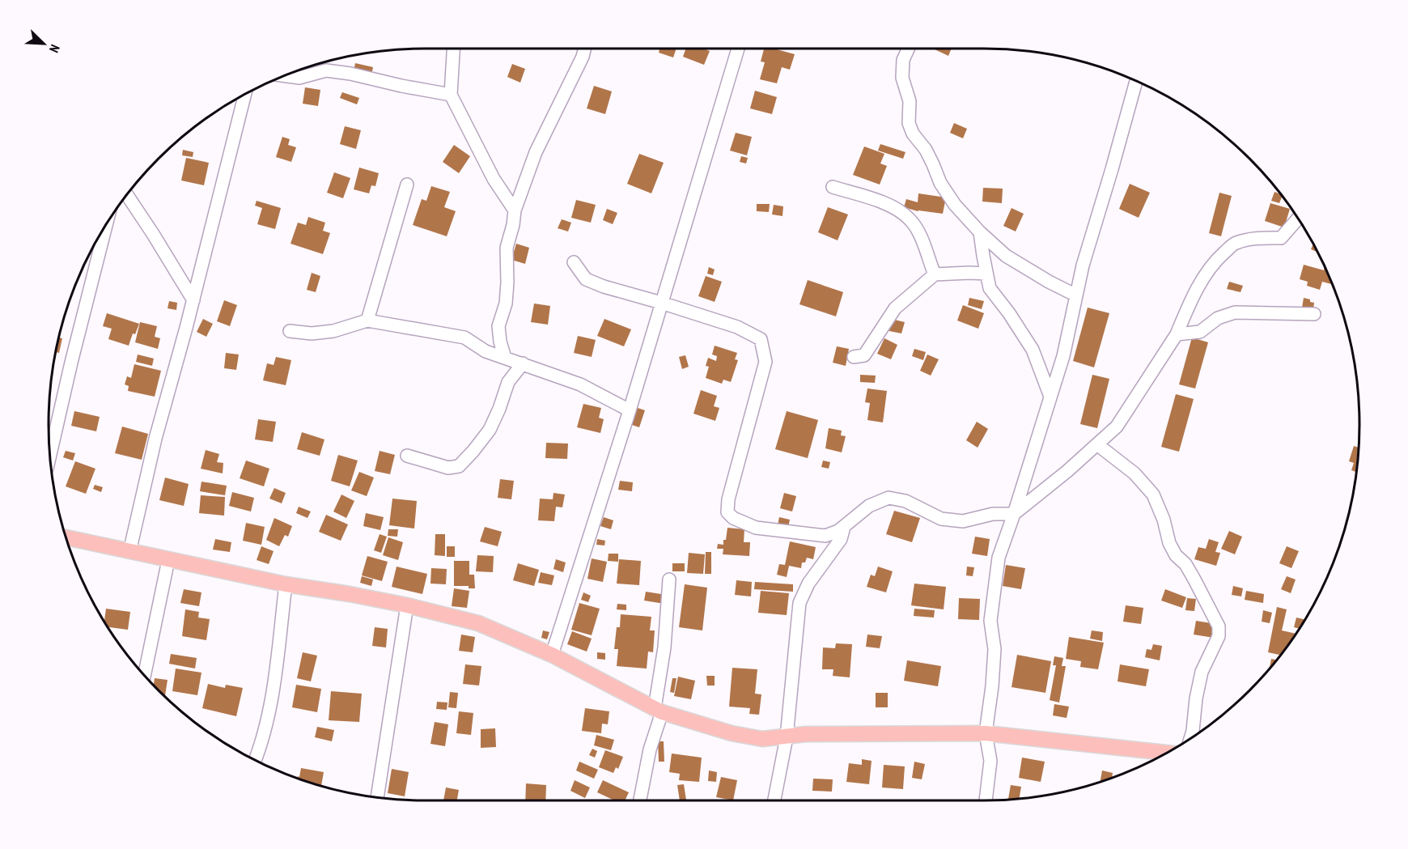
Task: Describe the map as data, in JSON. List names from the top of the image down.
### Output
{
  "north": "bottom right"
}
